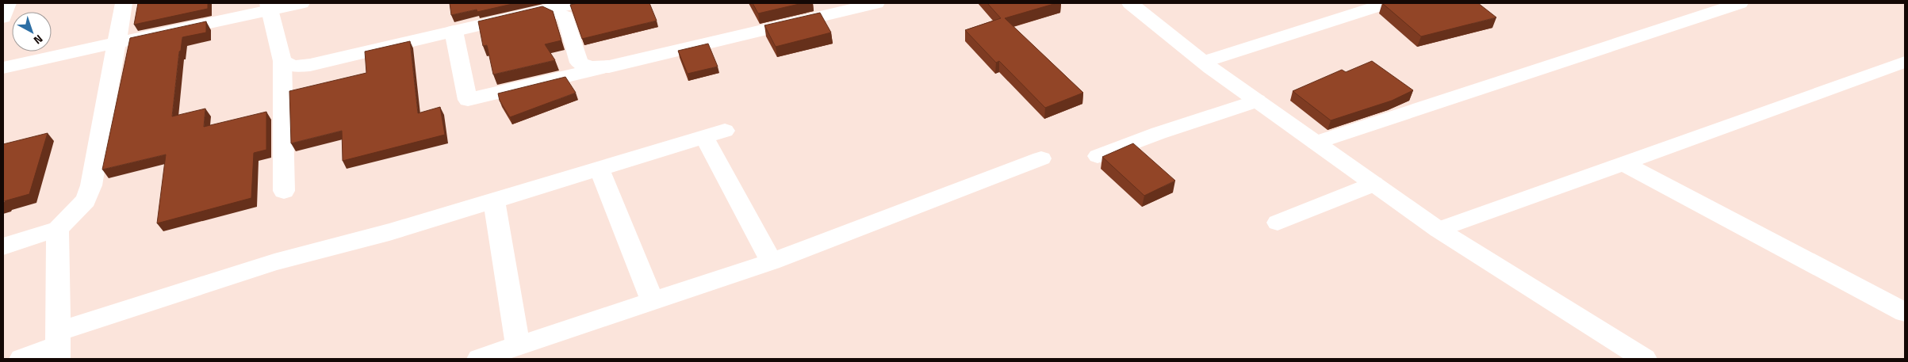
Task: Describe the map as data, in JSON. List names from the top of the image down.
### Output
{
  "north": "bottom right"
}
